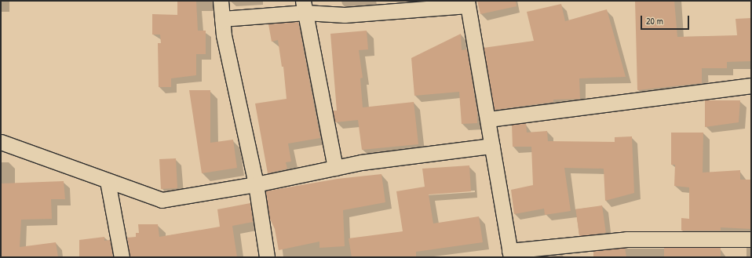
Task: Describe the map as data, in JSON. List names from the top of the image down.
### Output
{
  "scale_bar": "20 m"
}
